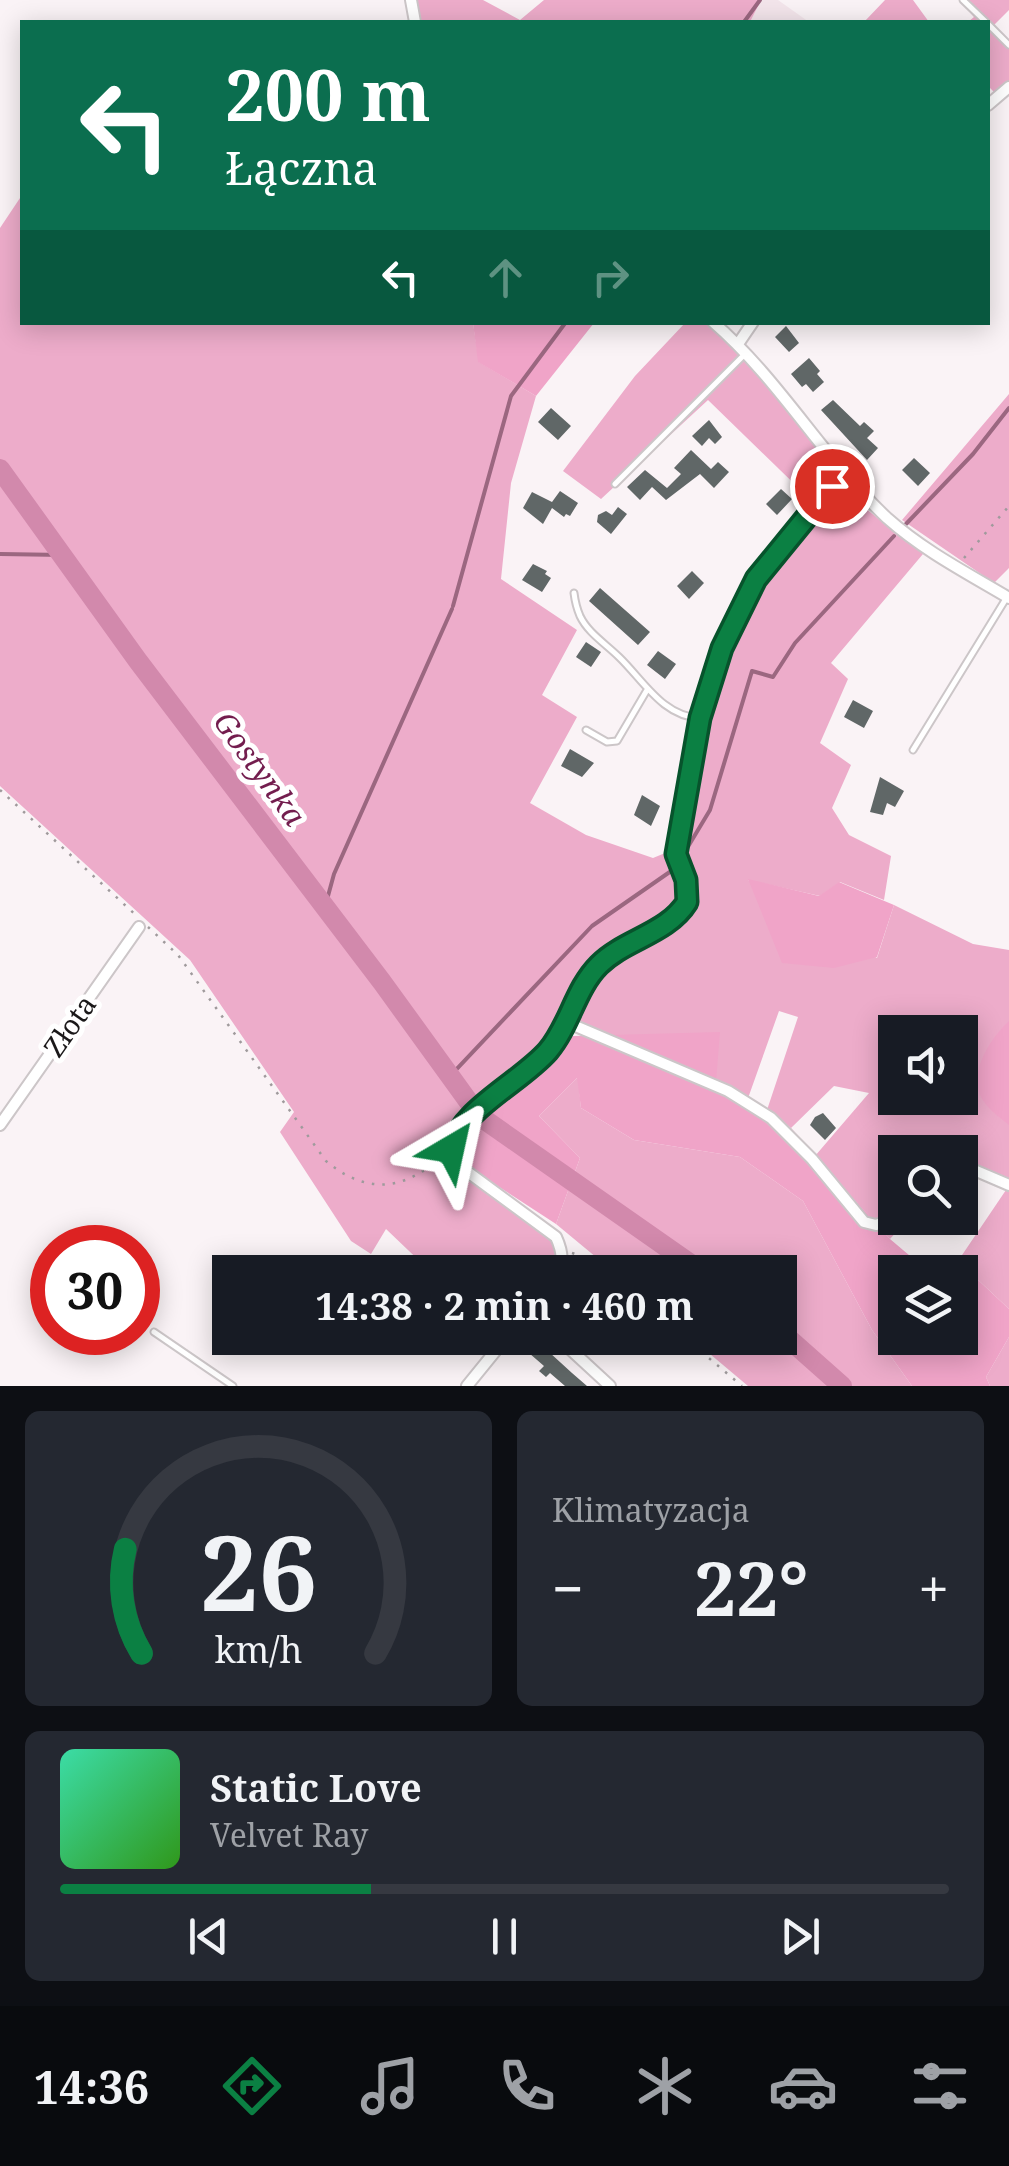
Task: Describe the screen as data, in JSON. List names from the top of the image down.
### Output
{
  "streets": {
    "street": ["Złota"]
  },
  "water": ["Gostynka"],
  "page": {
    "turn": ["200 m", "Łączna"],
    "limit": "30",
    "trip": "14:38 · 2 min · 460 m",
    "tile": "Klimatyzacja",
    "heat": ["−", "22°", "+"],
    "song": ["Static Love", "Velvet Ray"],
    "tabs": "14:36",
    "gauge": ["26", "km/h"]
  }
}
